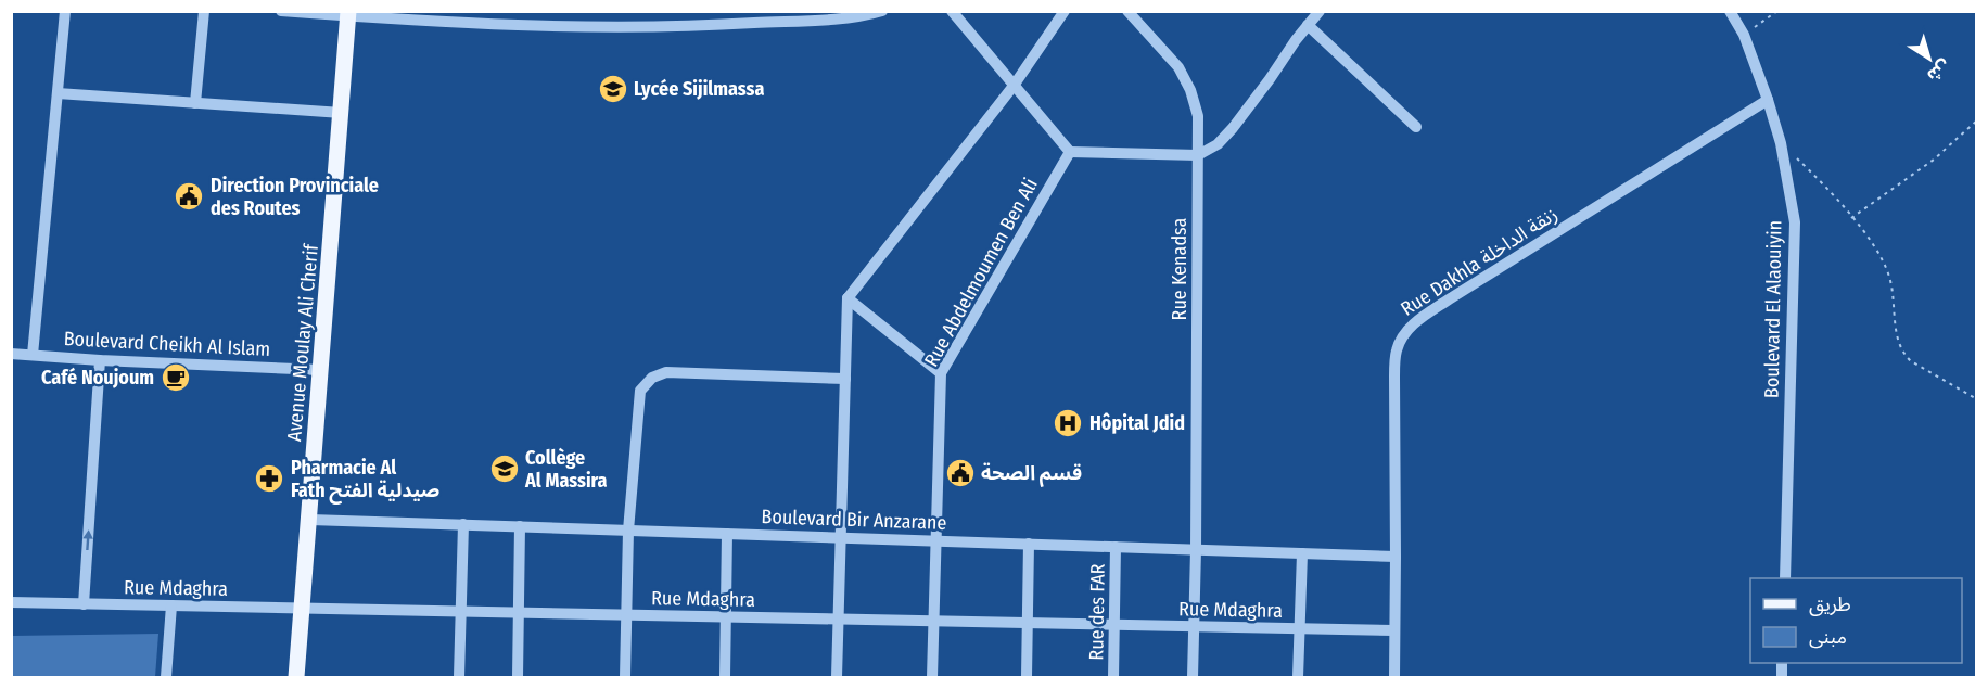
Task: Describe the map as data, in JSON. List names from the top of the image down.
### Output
{
  "streets": {
    "main road": ["Avenue Moulay Ali Cherif"],
    "street": [
      "Rue Dakhla زنقة الداخلة",
      "Rue Kenadsa",
      "Rue Abdelmoumen Ben Ali",
      "Boulevard El Alaouiyin",
      "Boulevard Cheikh Al Islam",
      "Boulevard Bir Anzarane",
      "Rue Mdaghra",
      "Rue des FAR"
    ]
  },
  "crossings": [
    ["Rue Dakhla زنقة الداخلة", "Boulevard El Alaouiyin"],
    ["Rue Dakhla زنقة الداخلة", "Boulevard Bir Anzarane"],
    ["Rue Dakhla زنقة الداخلة", "Rue Mdaghra"],
    ["Rue Kenadsa", "Boulevard Bir Anzarane"],
    ["Rue Kenadsa", "Rue Mdaghra"],
    ["Rue Abdelmoumen Ben Ali", "Boulevard Bir Anzarane"],
    ["Rue Abdelmoumen Ben Ali", "Rue Mdaghra"],
    ["Avenue Moulay Ali Cherif", "Boulevard Cheikh Al Islam"],
    ["Avenue Moulay Ali Cherif", "Boulevard Bir Anzarane"],
    ["Avenue Moulay Ali Cherif", "Rue Mdaghra"],
    ["Boulevard Bir Anzarane", "Rue des FAR"],
    ["Rue Mdaghra", "Rue des FAR"]
  ],
  "places": {
    "school or university": ["Lycée Sijilmassa", "Collège Al Massira"],
    "public building": ["Direction Provinciale des Routes", "قسم الصحة"],
    "cafe": ["Café Noujoum"],
    "hospital": ["Hôpital Jdid"],
    "pharmacy": ["Pharmacie Al Fath صيدلية الفتح"]
  },
  "legend": ["طريق", "مبنى"],
  "north": "bottom right"
}
